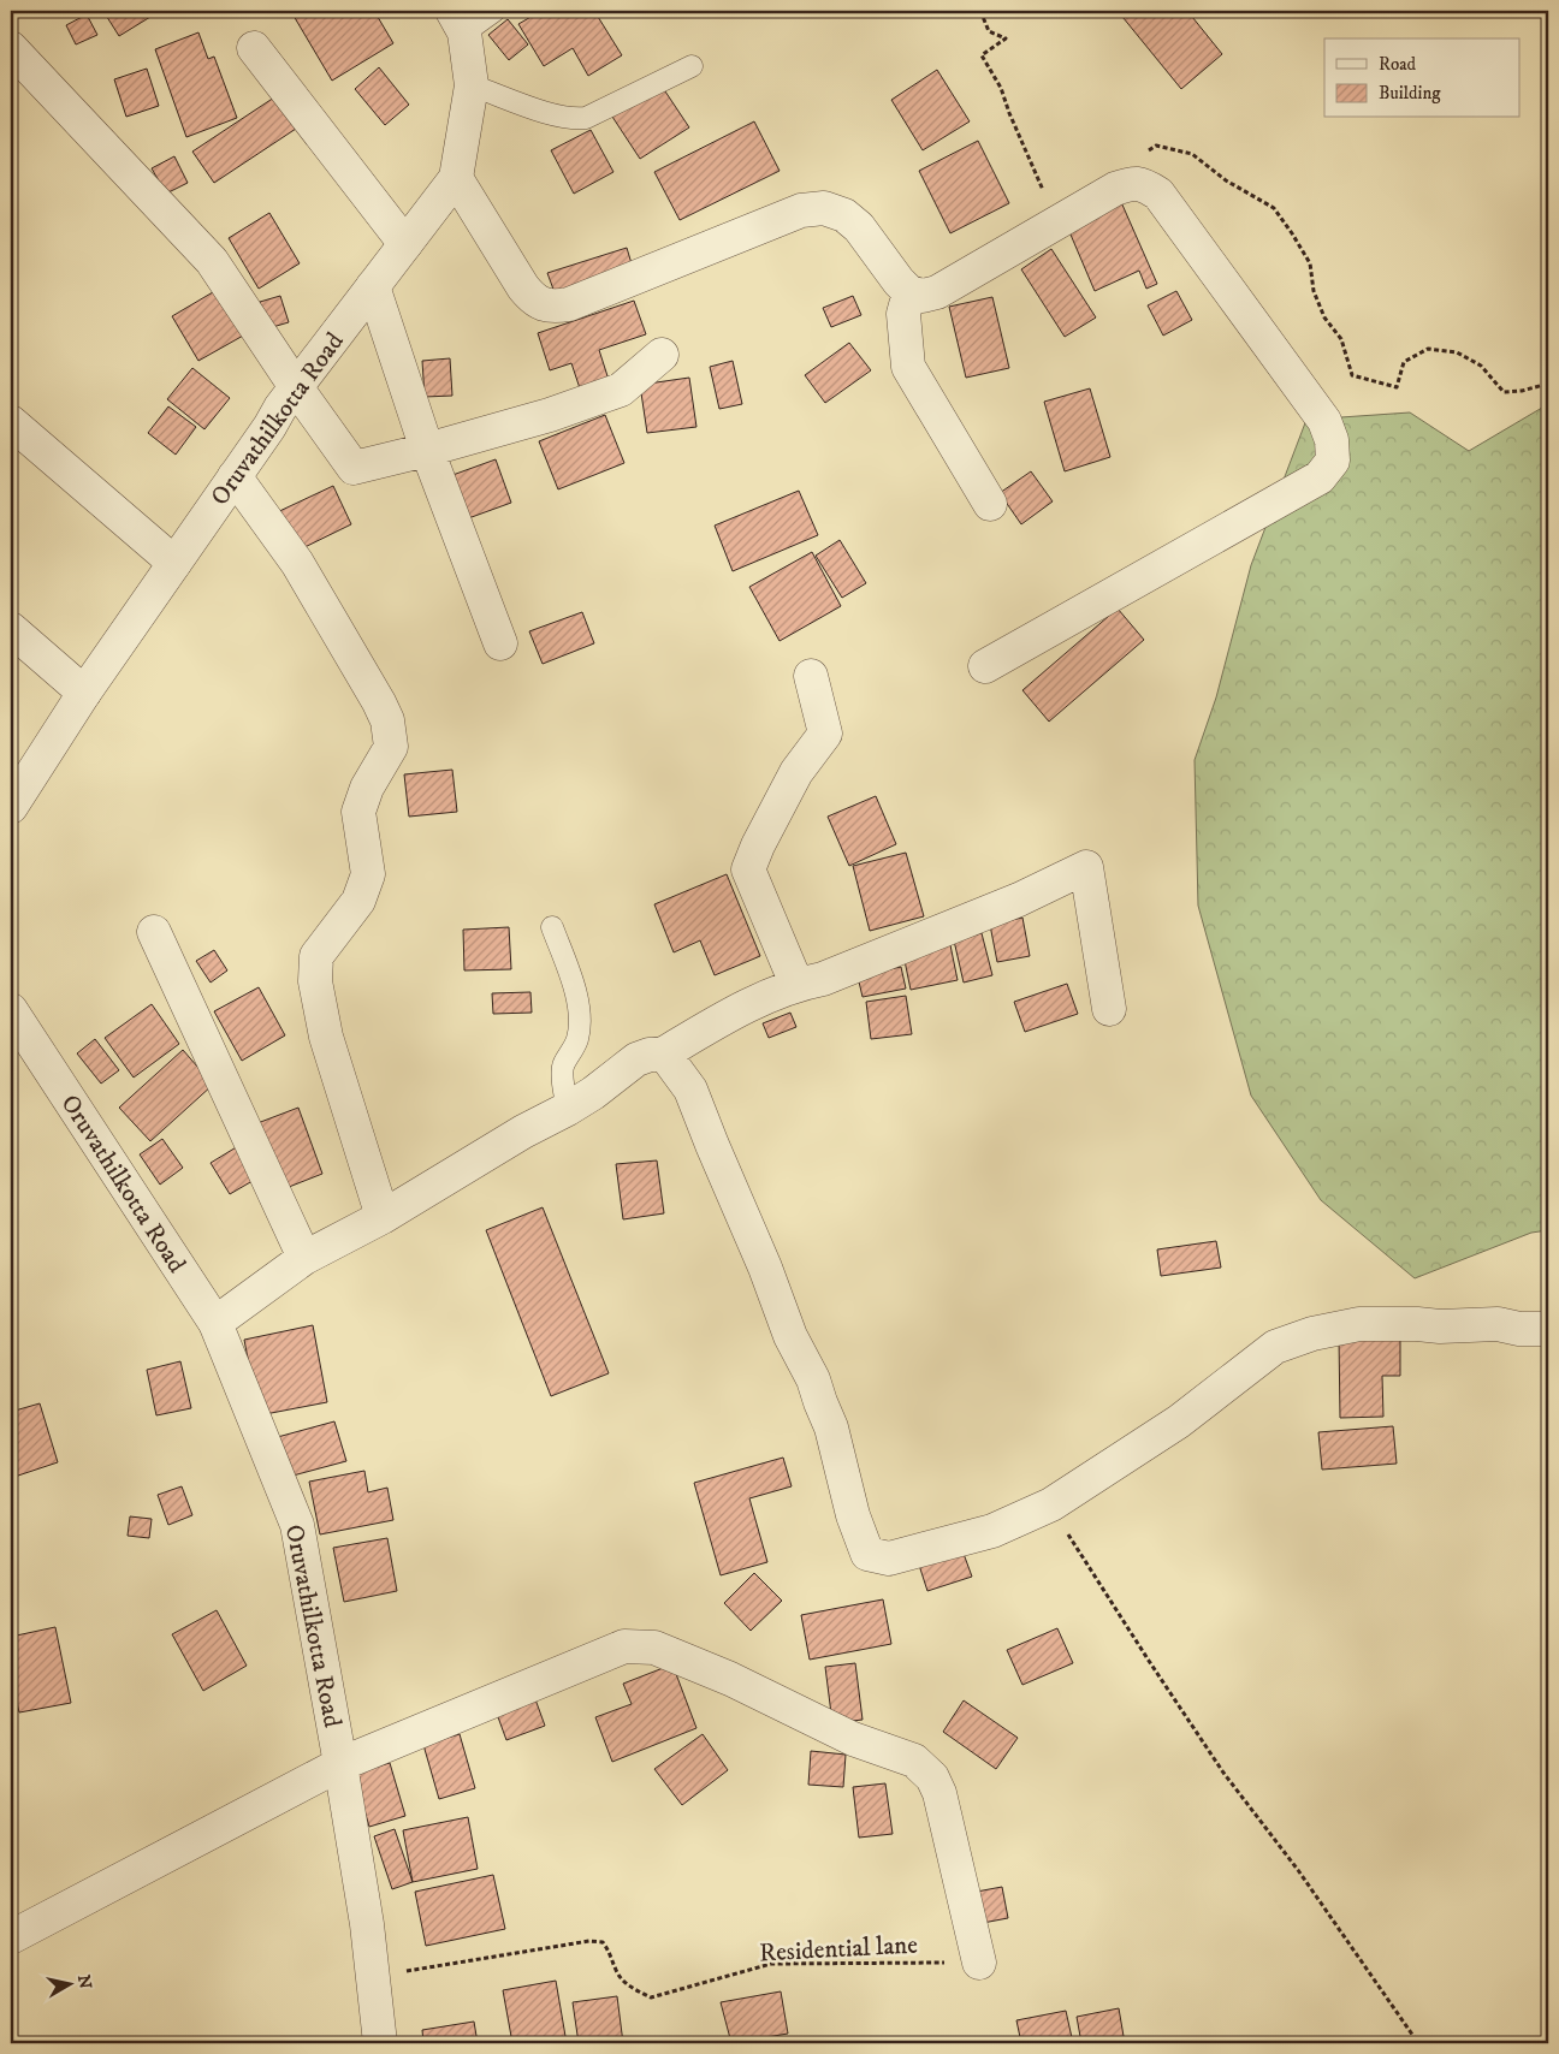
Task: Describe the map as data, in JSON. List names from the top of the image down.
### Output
{
  "streets": {
    "street": ["Oruvathilkotta Road"],
    "path": ["Residential lane"]
  },
  "legend": ["Road", "Building"],
  "north": "right"
}
